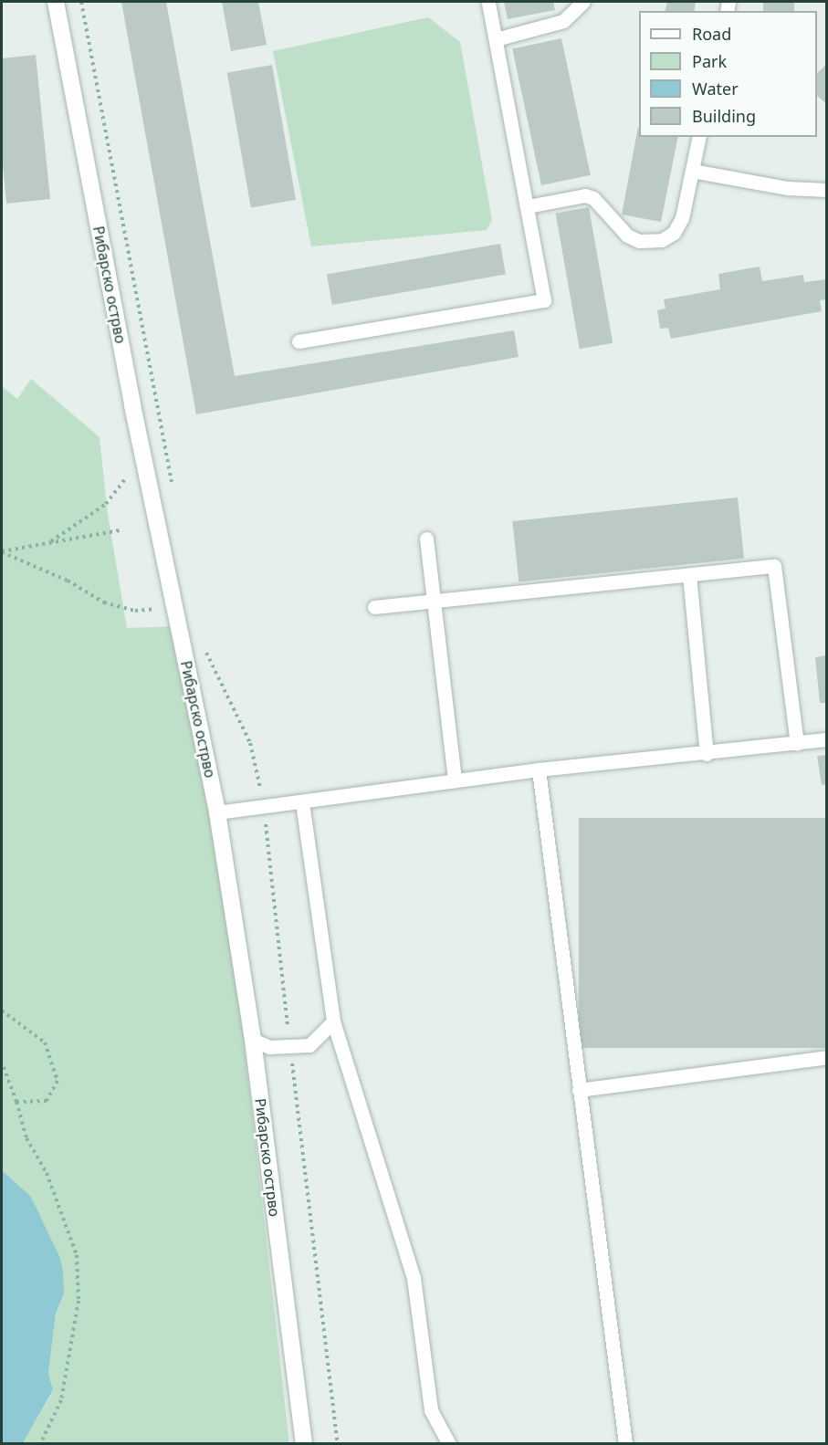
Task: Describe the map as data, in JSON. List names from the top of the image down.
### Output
{
  "streets": {
    "street": ["Рибарско острво"]
  },
  "legend": [
    "Road",
    "Park",
    "Water",
    "Building"
  ]
}
